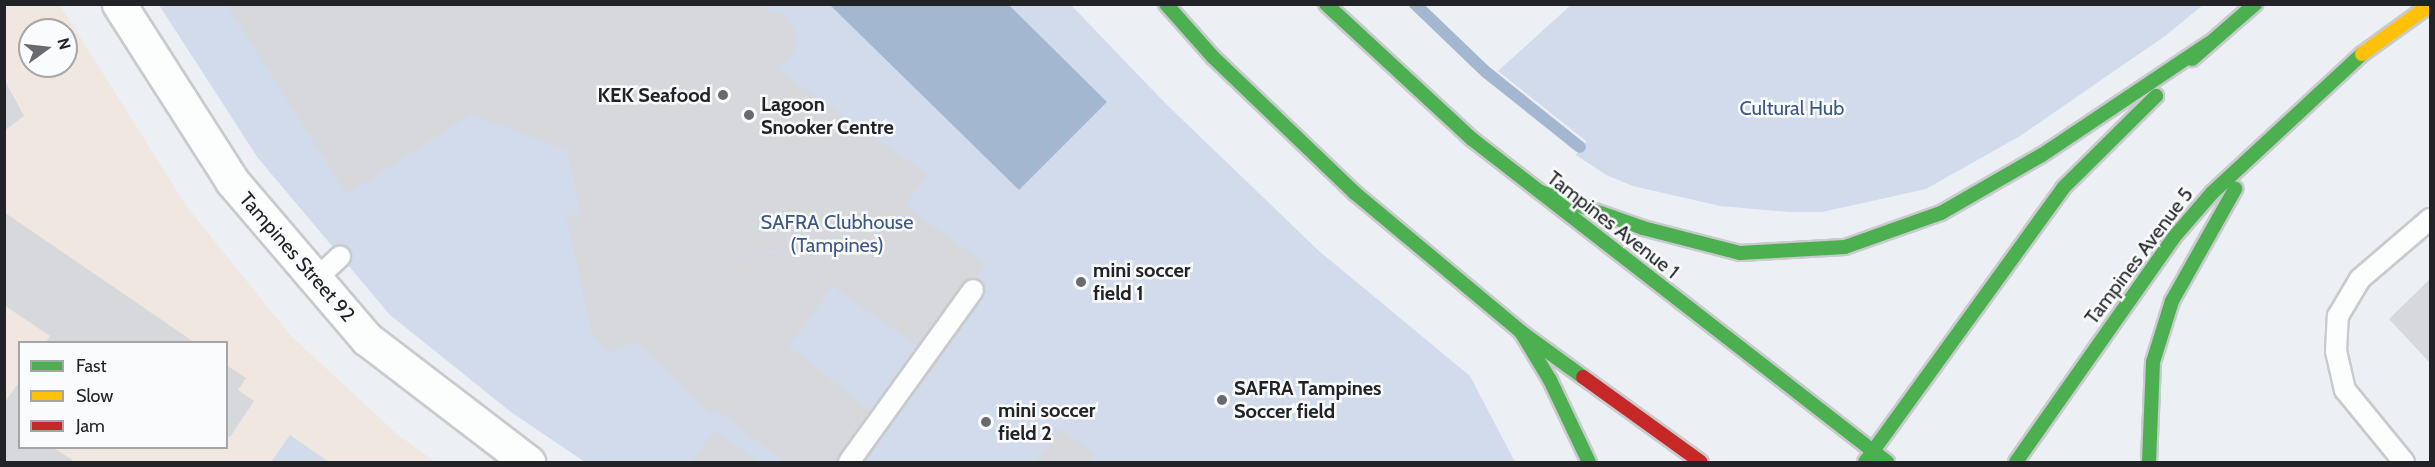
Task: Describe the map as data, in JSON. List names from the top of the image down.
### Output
{
  "streets": {
    "main road": ["Tampines Avenue 1", "Tampines Avenue 5"],
    "street": ["Tampines Street 92"]
  },
  "parks": ["Cultural Hub", "SAFRA Clubhouse (Tampines)"],
  "places": [
    "KEK Seafood",
    "Lagoon Snooker Centre",
    "mini soccer field 1",
    "SAFRA Tampines Soccer field",
    "mini soccer field 2"
  ],
  "legend": ["Fast", "Slow", "Jam"],
  "north": "right"
}
